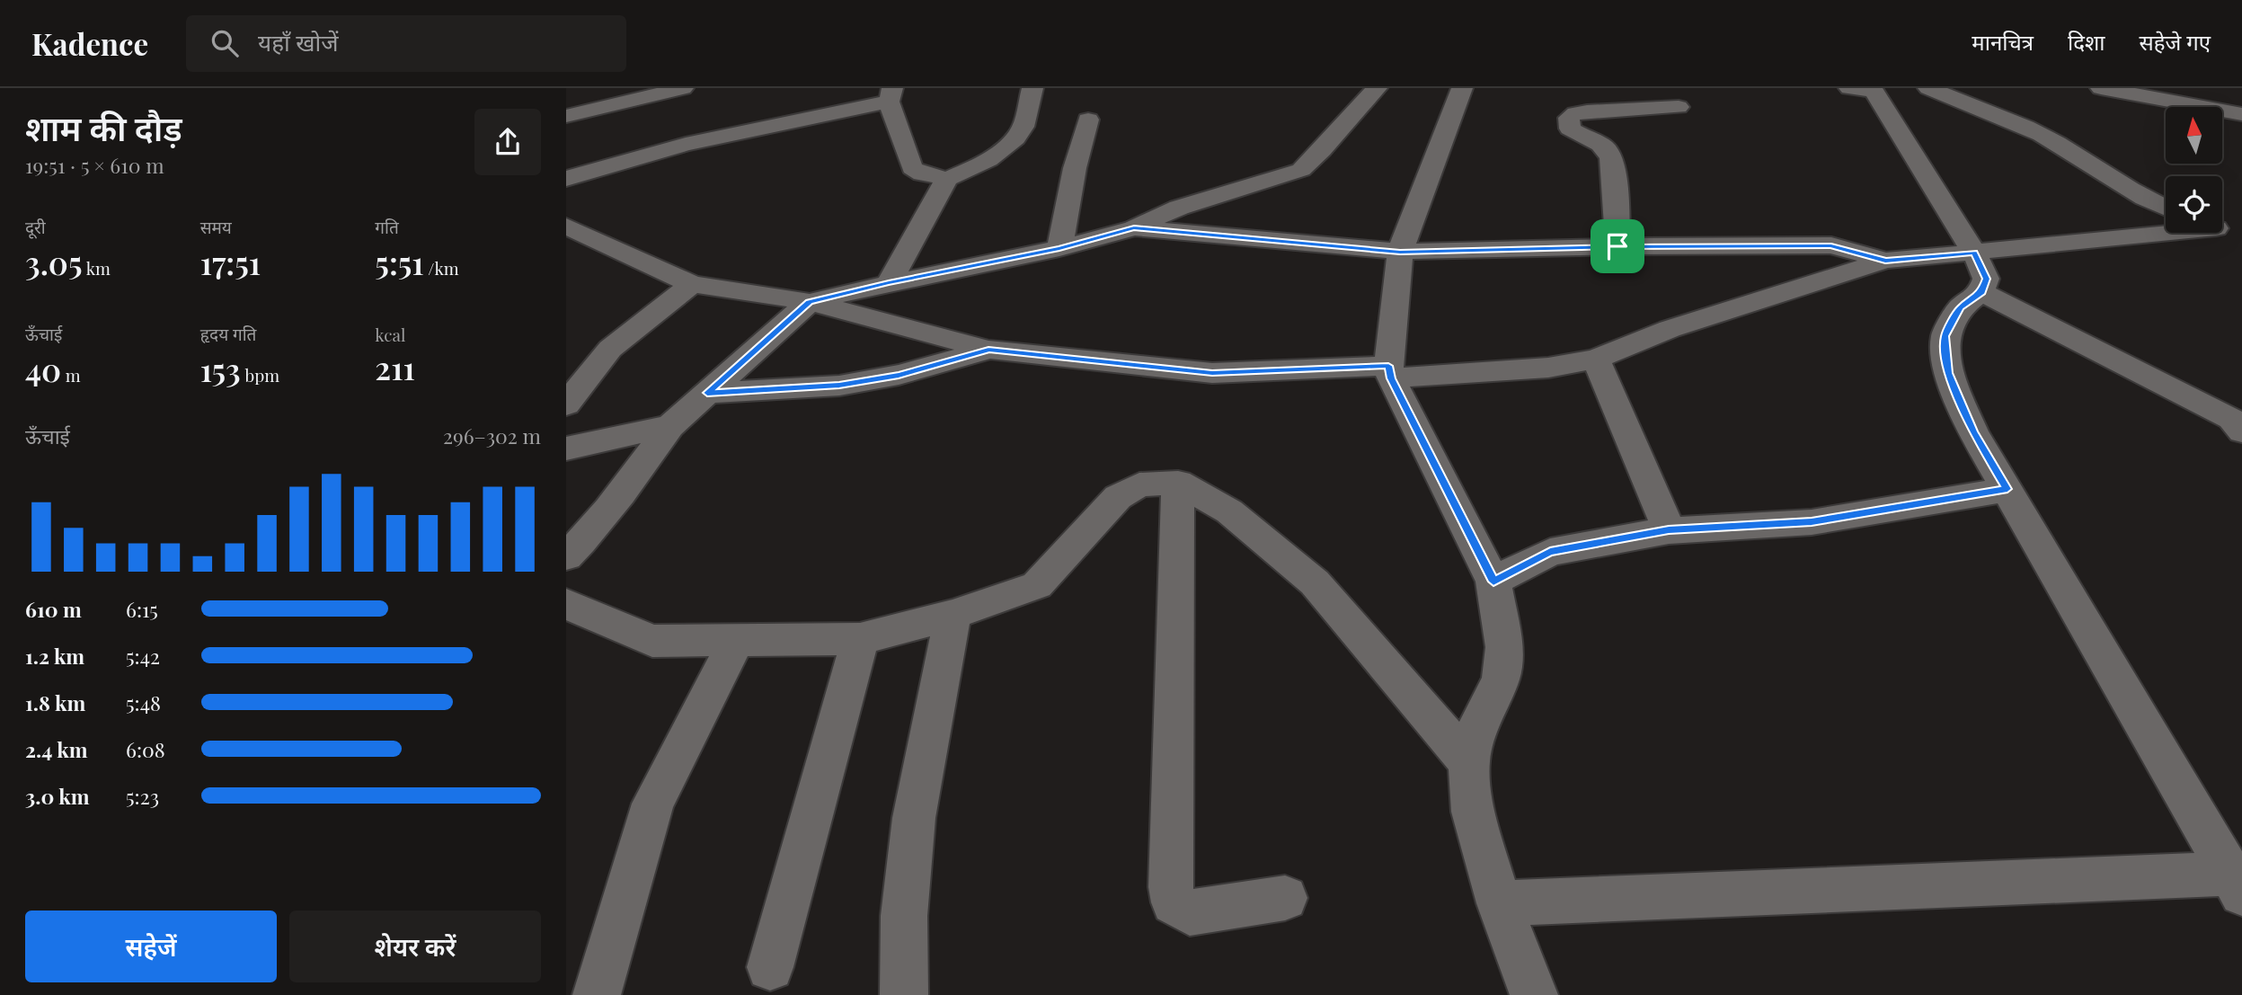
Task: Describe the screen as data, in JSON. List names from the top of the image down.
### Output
{
  "north": "top",
  "page": {
    "header": "Kadence",
    "search": "यहाँ खोजें",
    "nav": ["मानचित्र", "दिशा", "सहेजे गए"],
    "heading": ["शाम की दौड़", "19:51 · 5 × 610 m"],
    "stats": [
      ["दूरी", "3.05 km"],
      ["समय", "17:51"],
      ["गति", "5:51 /km"],
      ["ऊँचाई", "40 m"],
      ["हृदय गति", "153 bpm"],
      ["kcal", "211"]
    ],
    "chart": ["ऊँचाई", "296–302 m"],
    "list": [
      {
        "name": "610 m",
        "note": "6:15"
      },
      {
        "name": "1.2 km",
        "note": "5:42"
      },
      {
        "name": "1.8 km",
        "note": "5:48"
      },
      {
        "name": "2.4 km",
        "note": "6:08"
      },
      {
        "name": "3.0 km",
        "note": "5:23"
      }
    ],
    "buttons": ["सहेजें", "शेयर करें"]
  }
}
